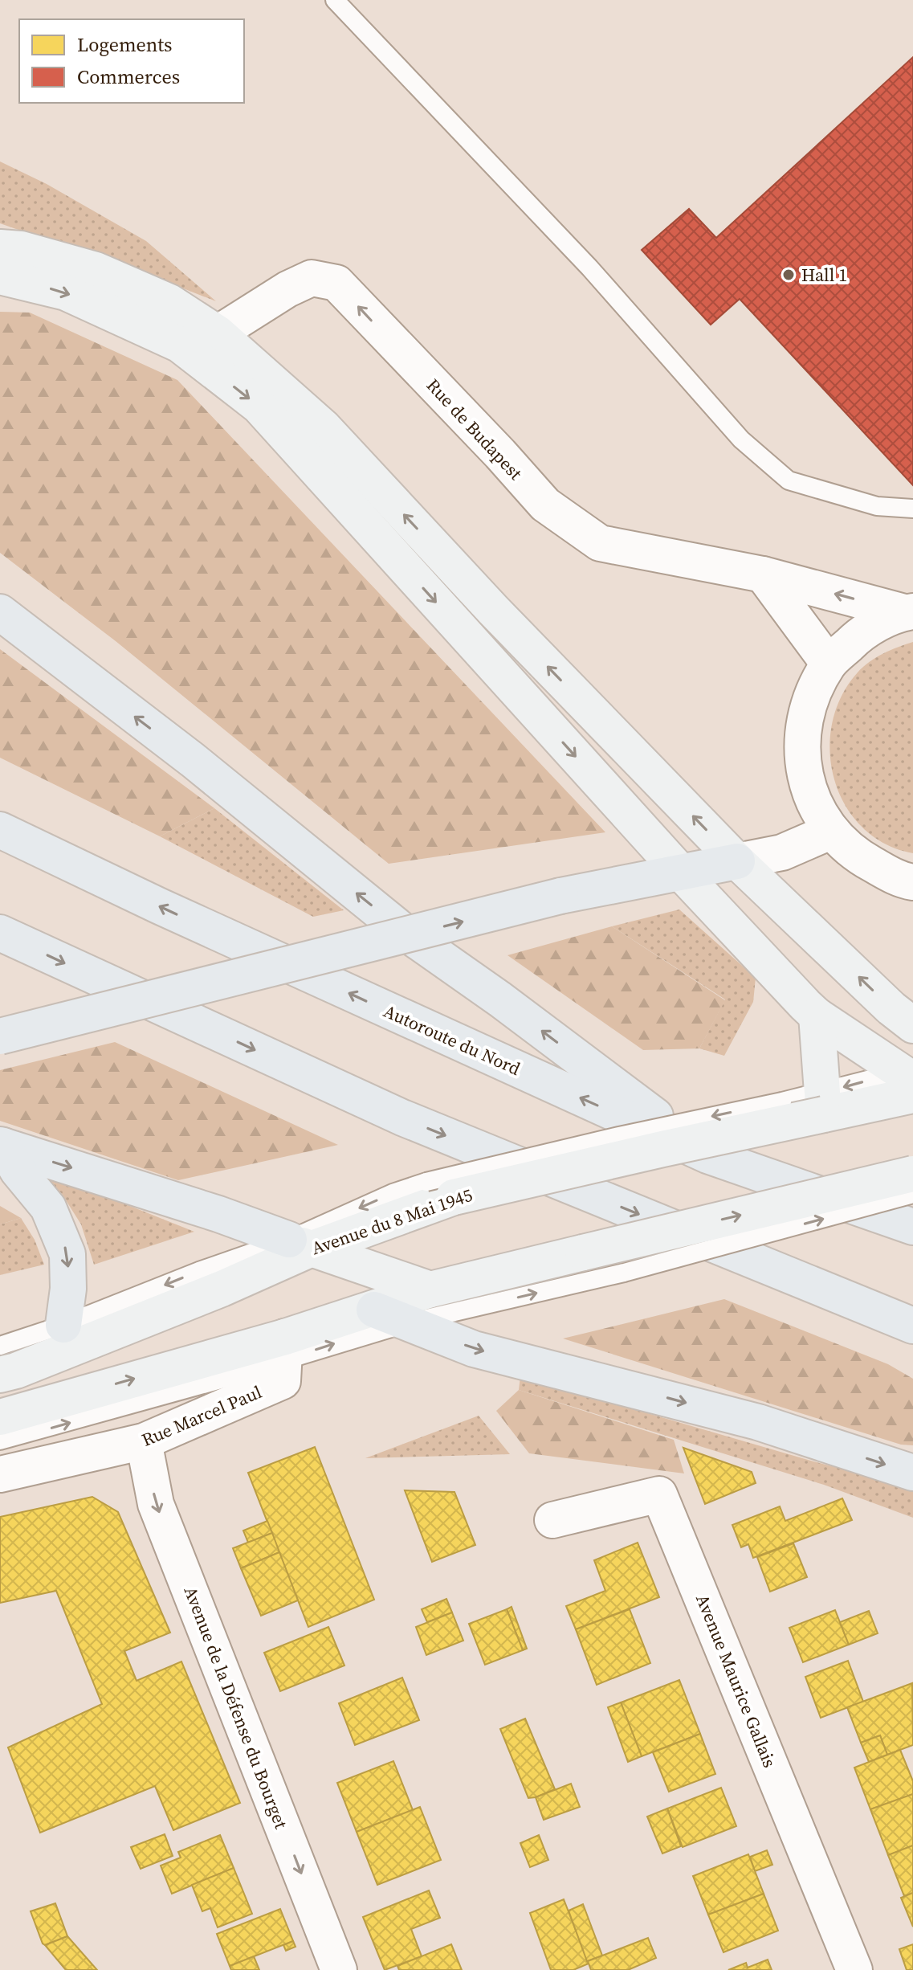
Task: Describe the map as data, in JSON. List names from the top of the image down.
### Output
{
  "streets": {
    "highway": ["Autoroute du Nord"],
    "main road": ["Avenue du 8 Mai 1945"],
    "street": [
      "Rue de Budapest",
      "Rue Marcel Paul",
      "Avenue Maurice Gallais",
      "Avenue de la Défense du Bourget"
    ]
  },
  "crossings": [
    ["Rue Marcel Paul", "Avenue de la Défense du Bourget"]
  ],
  "one_way": ["Rue de Budapest", "Avenue de la Défense du Bourget"],
  "places": ["Hall 1"],
  "legend": ["Logements", "Commerces"]
}
